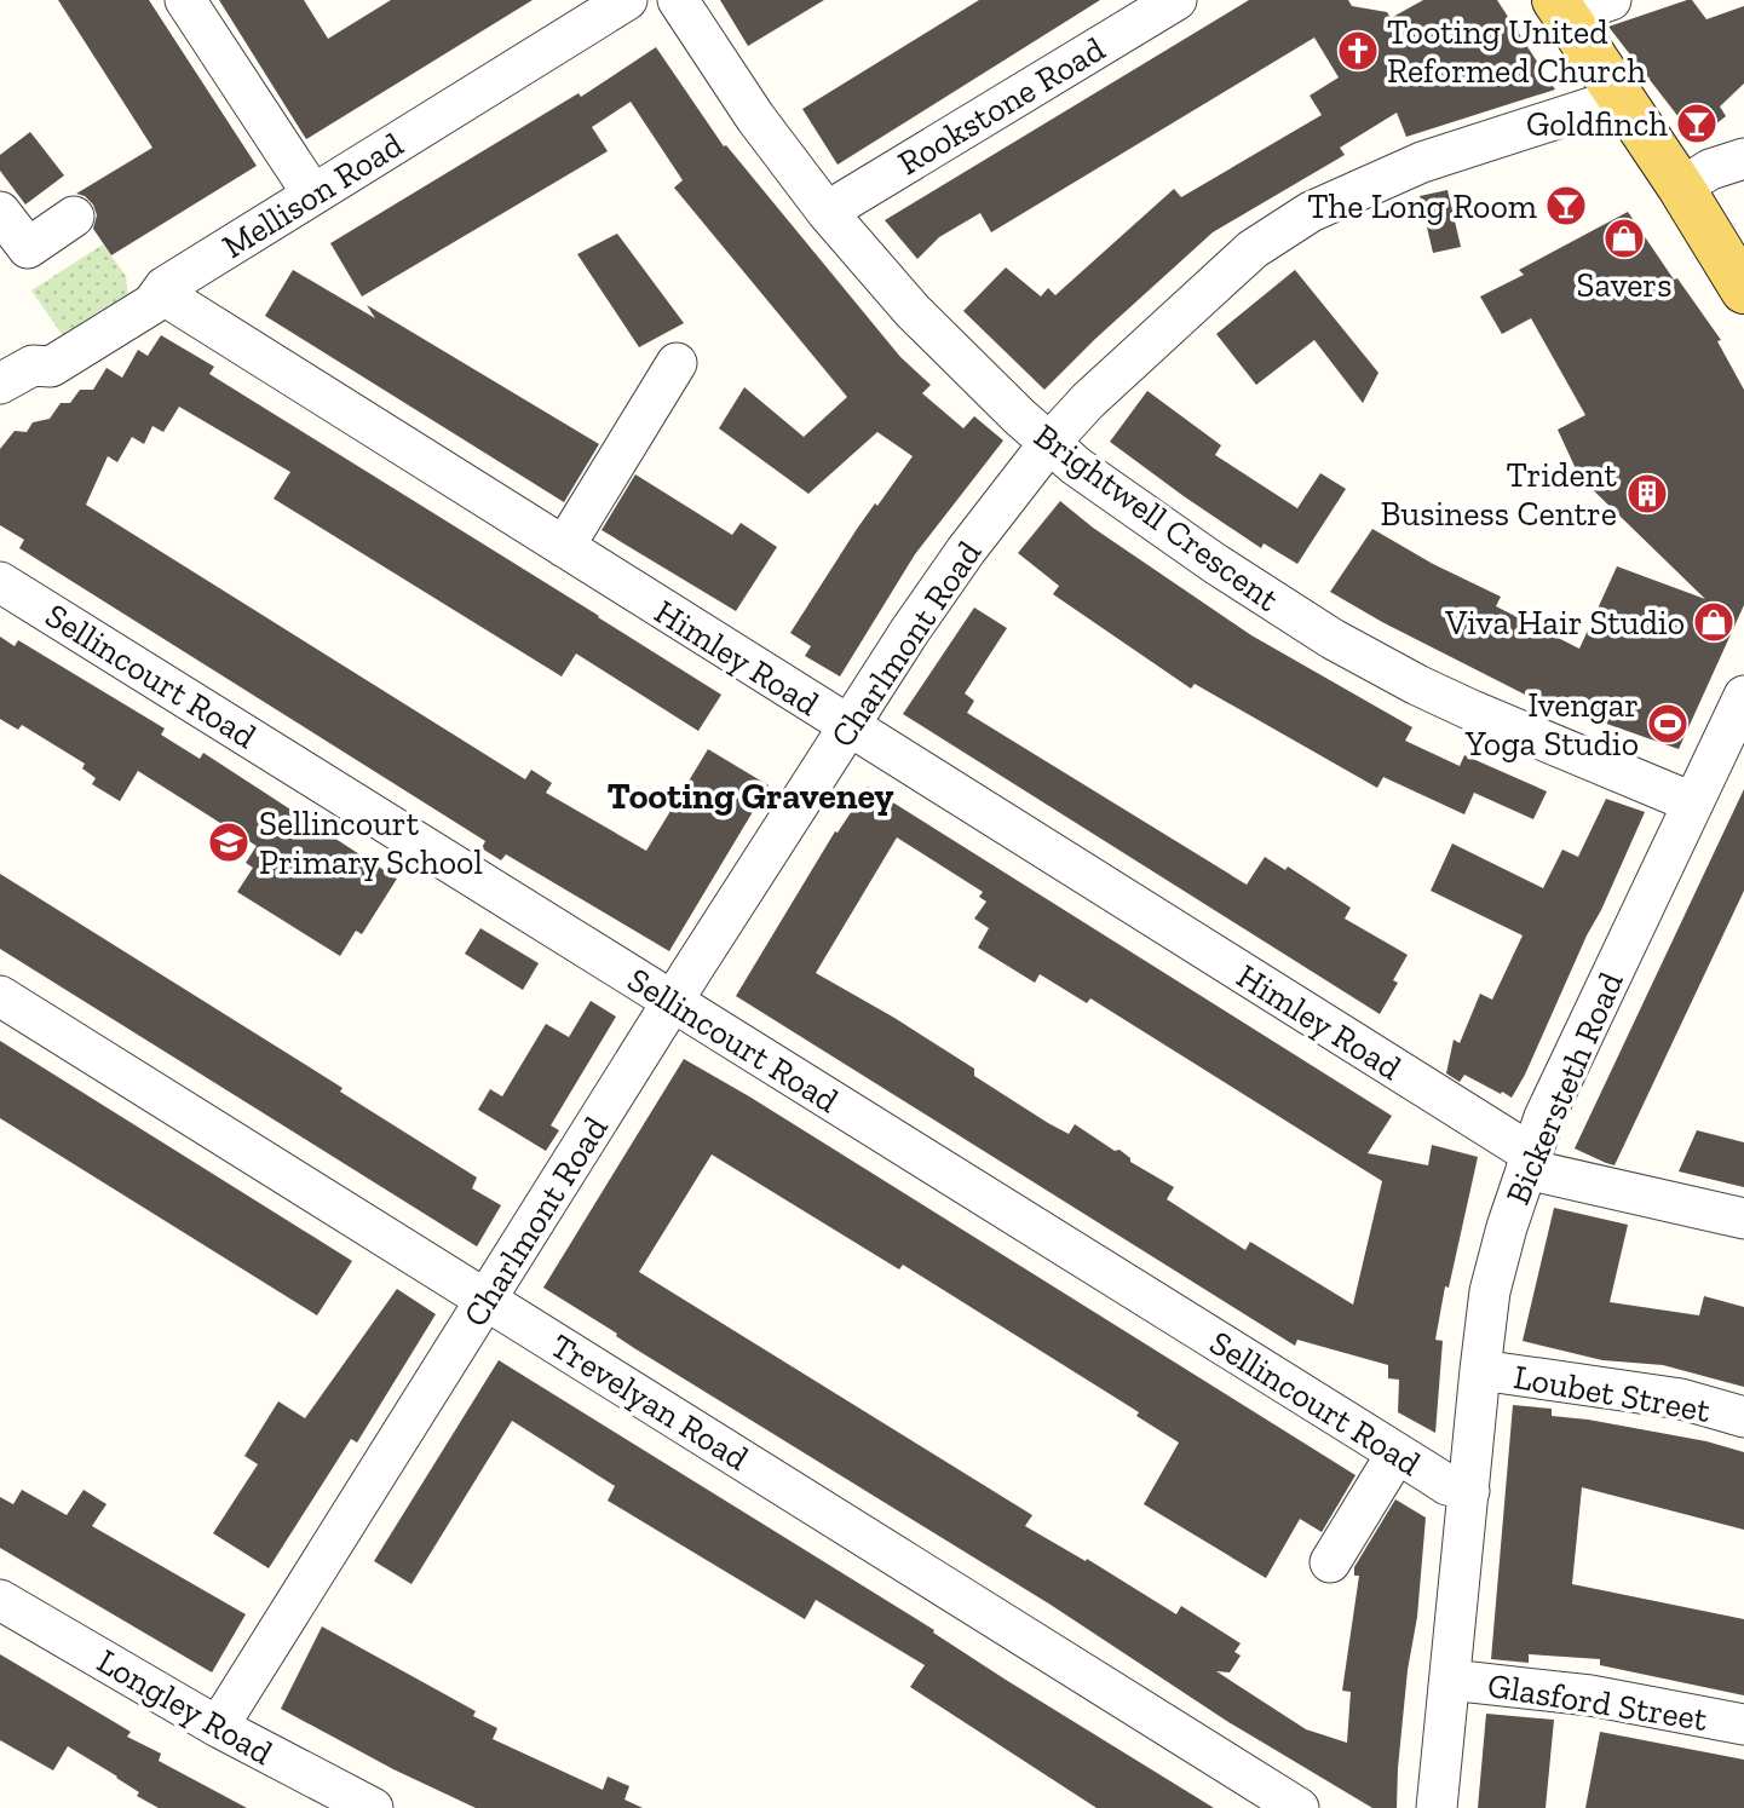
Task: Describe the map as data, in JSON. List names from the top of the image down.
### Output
{
  "streets": {
    "street": [
      "Rookstone Road",
      "Mellison Road",
      "Brightwell Crescent",
      "Charlmont Road",
      "Himley Road",
      "Sellincourt Road",
      "Bickersteth Road",
      "Loubet Street",
      "Trevelyan Road",
      "Glasford Street",
      "Longley Road"
    ]
  },
  "crossings": [
    ["Rookstone Road", "Brightwell Crescent"],
    ["Mellison Road", "Himley Road"],
    ["Brightwell Crescent", "Charlmont Road"],
    ["Brightwell Crescent", "Bickersteth Road"],
    ["Charlmont Road", "Himley Road"],
    ["Charlmont Road", "Sellincourt Road"],
    ["Charlmont Road", "Trevelyan Road"],
    ["Charlmont Road", "Longley Road"],
    ["Himley Road", "Bickersteth Road"],
    ["Sellincourt Road", "Bickersteth Road"],
    ["Bickersteth Road", "Loubet Street"],
    ["Bickersteth Road", "Glasford Street"]
  ],
  "districts": ["Tooting Graveney"],
  "places": {
    "church": ["Tooting United Reformed Church"],
    "bar": ["Goldfinch", "The Long Room"],
    "shop": ["Savers", "Viva Hair Studio"],
    "building": ["Trident Business Centre"],
    "sports": ["Ivengar Yoga Studio"],
    "school or university": ["Sellincourt Primary School"]
  }
}
